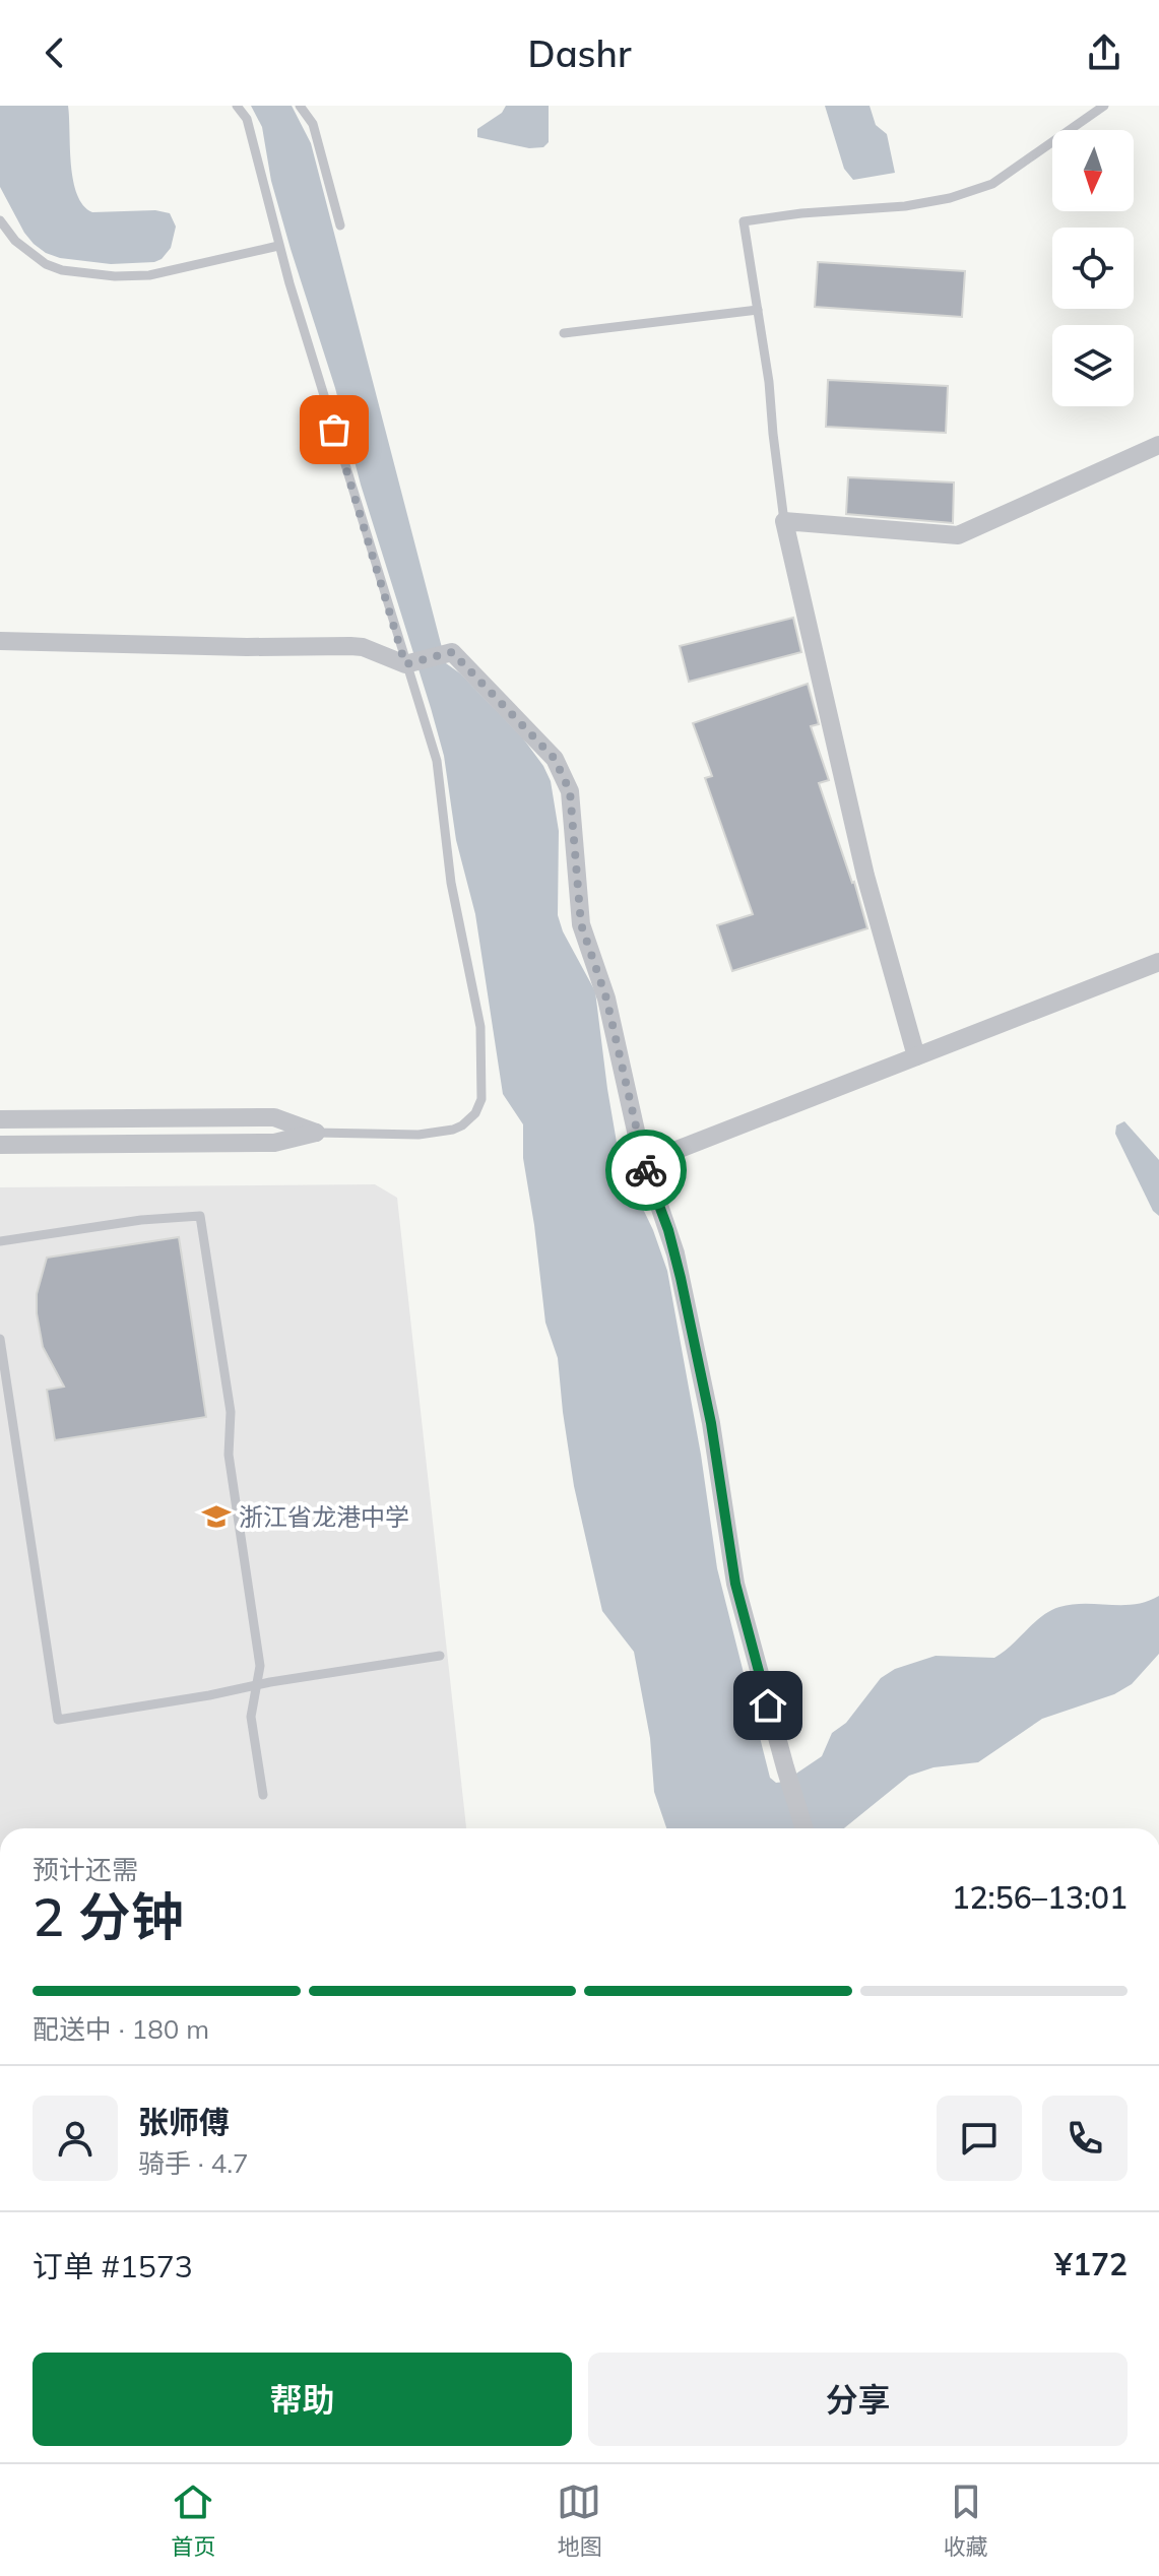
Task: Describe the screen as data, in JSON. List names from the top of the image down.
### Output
{
  "places": {
    "school or university": ["浙江省龙港中学"]
  },
  "north": "bottom",
  "page": {
    "header": "Dashr",
    "heading": ["2 分钟", "预计还需", "12:56–13:01"],
    "panel": [
      "张师傅",
      "骑手 · 4.7",
      "订单 #1573",
      "¥172"
    ],
    "bar": "配送中 · 180 m",
    "buttons": ["帮助", "分享"],
    "tabs": ["首页", "地图", "收藏"]
  }
}
